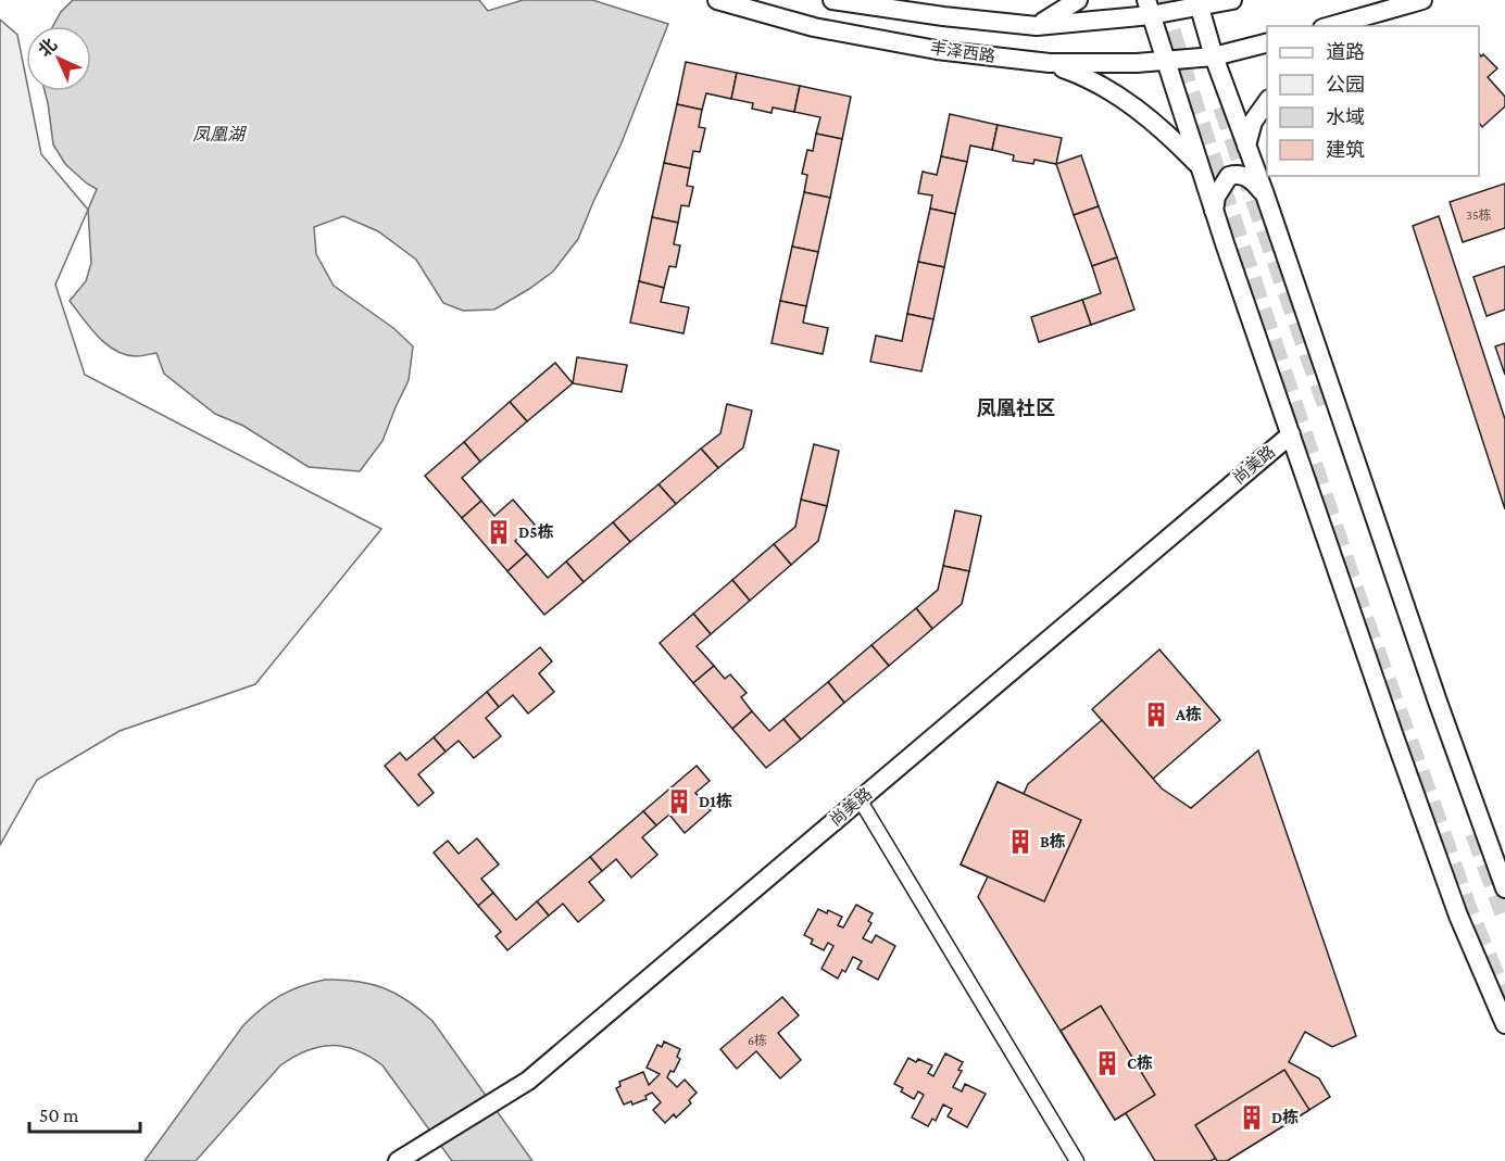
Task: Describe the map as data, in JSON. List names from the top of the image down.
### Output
{
  "streets": {
    "main road": ["丰泽西路", "尚美路"]
  },
  "districts": ["凤凰社区"],
  "water": ["凤凰湖"],
  "places": {
    "building": [
      "D5栋",
      "A栋",
      "D1栋",
      "B栋",
      "C栋",
      "D栋"
    ]
  },
  "house_numbers": ["35栋", "6栋"],
  "legend": [
    "道路",
    "公园",
    "水域",
    "建筑"
  ],
  "scale_bar": "50 m",
  "north": "top left"
}
